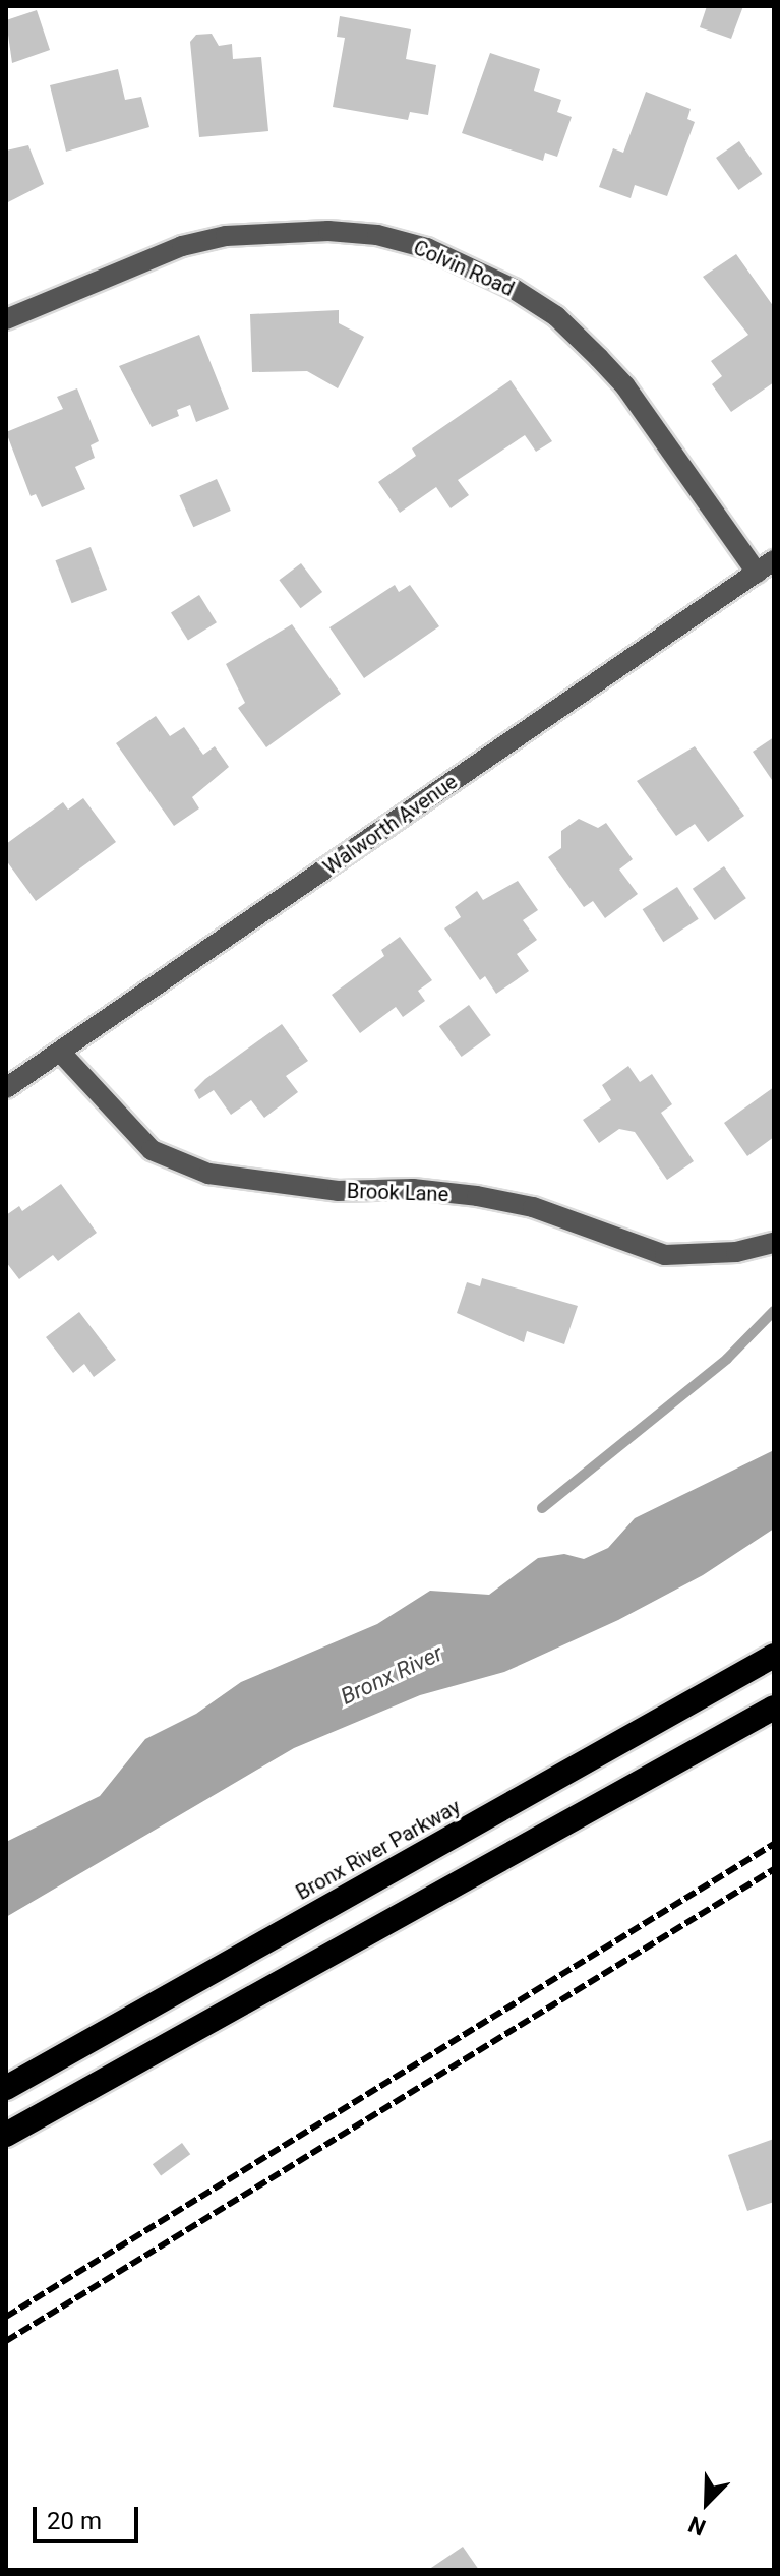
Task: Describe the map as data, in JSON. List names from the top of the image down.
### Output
{
  "streets": {
    "highway": ["Bronx River Parkway"],
    "street": ["Colvin Road", "Walworth Avenue", "Brook Lane"]
  },
  "crossings": [
    ["Colvin Road", "Walworth Avenue"],
    ["Walworth Avenue", "Brook Lane"]
  ],
  "water": ["Bronx River"],
  "scale_bar": "20 m",
  "north": "bottom left"
}
